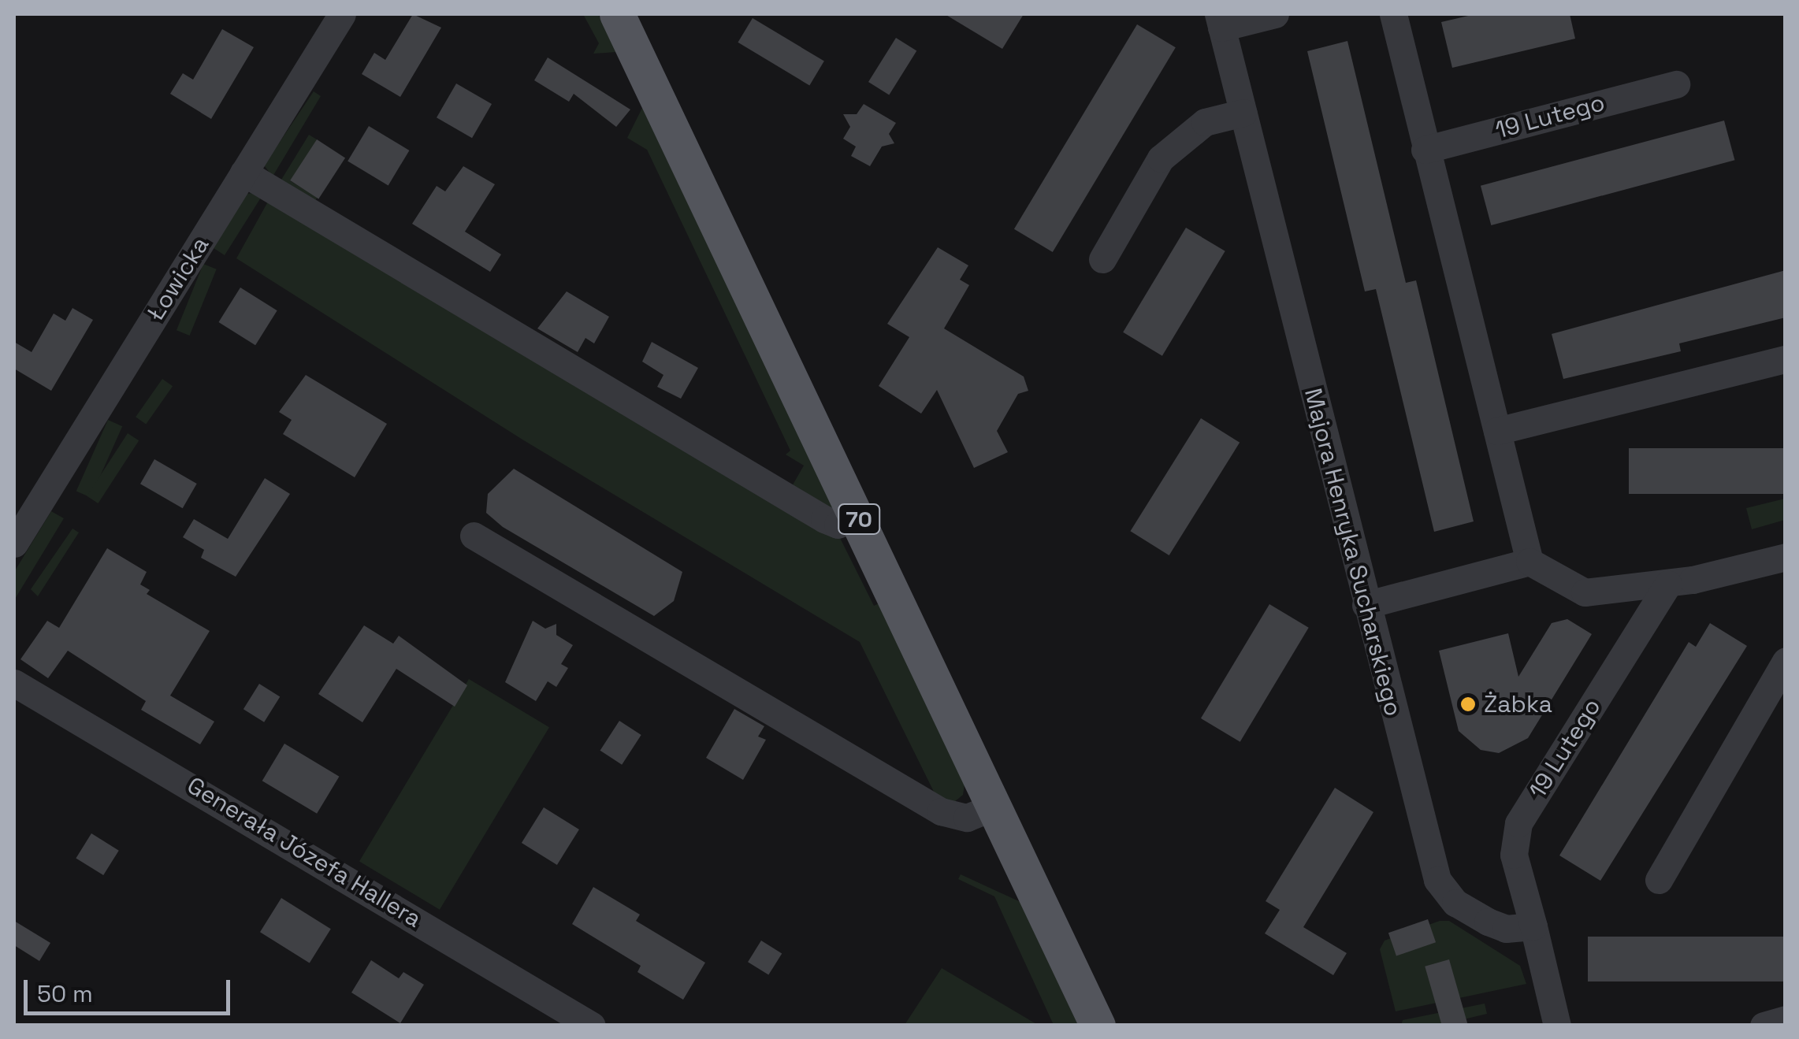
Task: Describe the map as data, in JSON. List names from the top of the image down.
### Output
{
  "streets": {
    "main road": ["70"],
    "street": [
      "19 Lutego",
      "Łowicka",
      "Majora Henryka Sucharskiego",
      "Generała Józefa Hallera"
    ]
  },
  "crossings": [
    ["19 Lutego", "Majora Henryka Sucharskiego"]
  ],
  "places": ["Żabka"],
  "scale_bar": "50 m"
}
